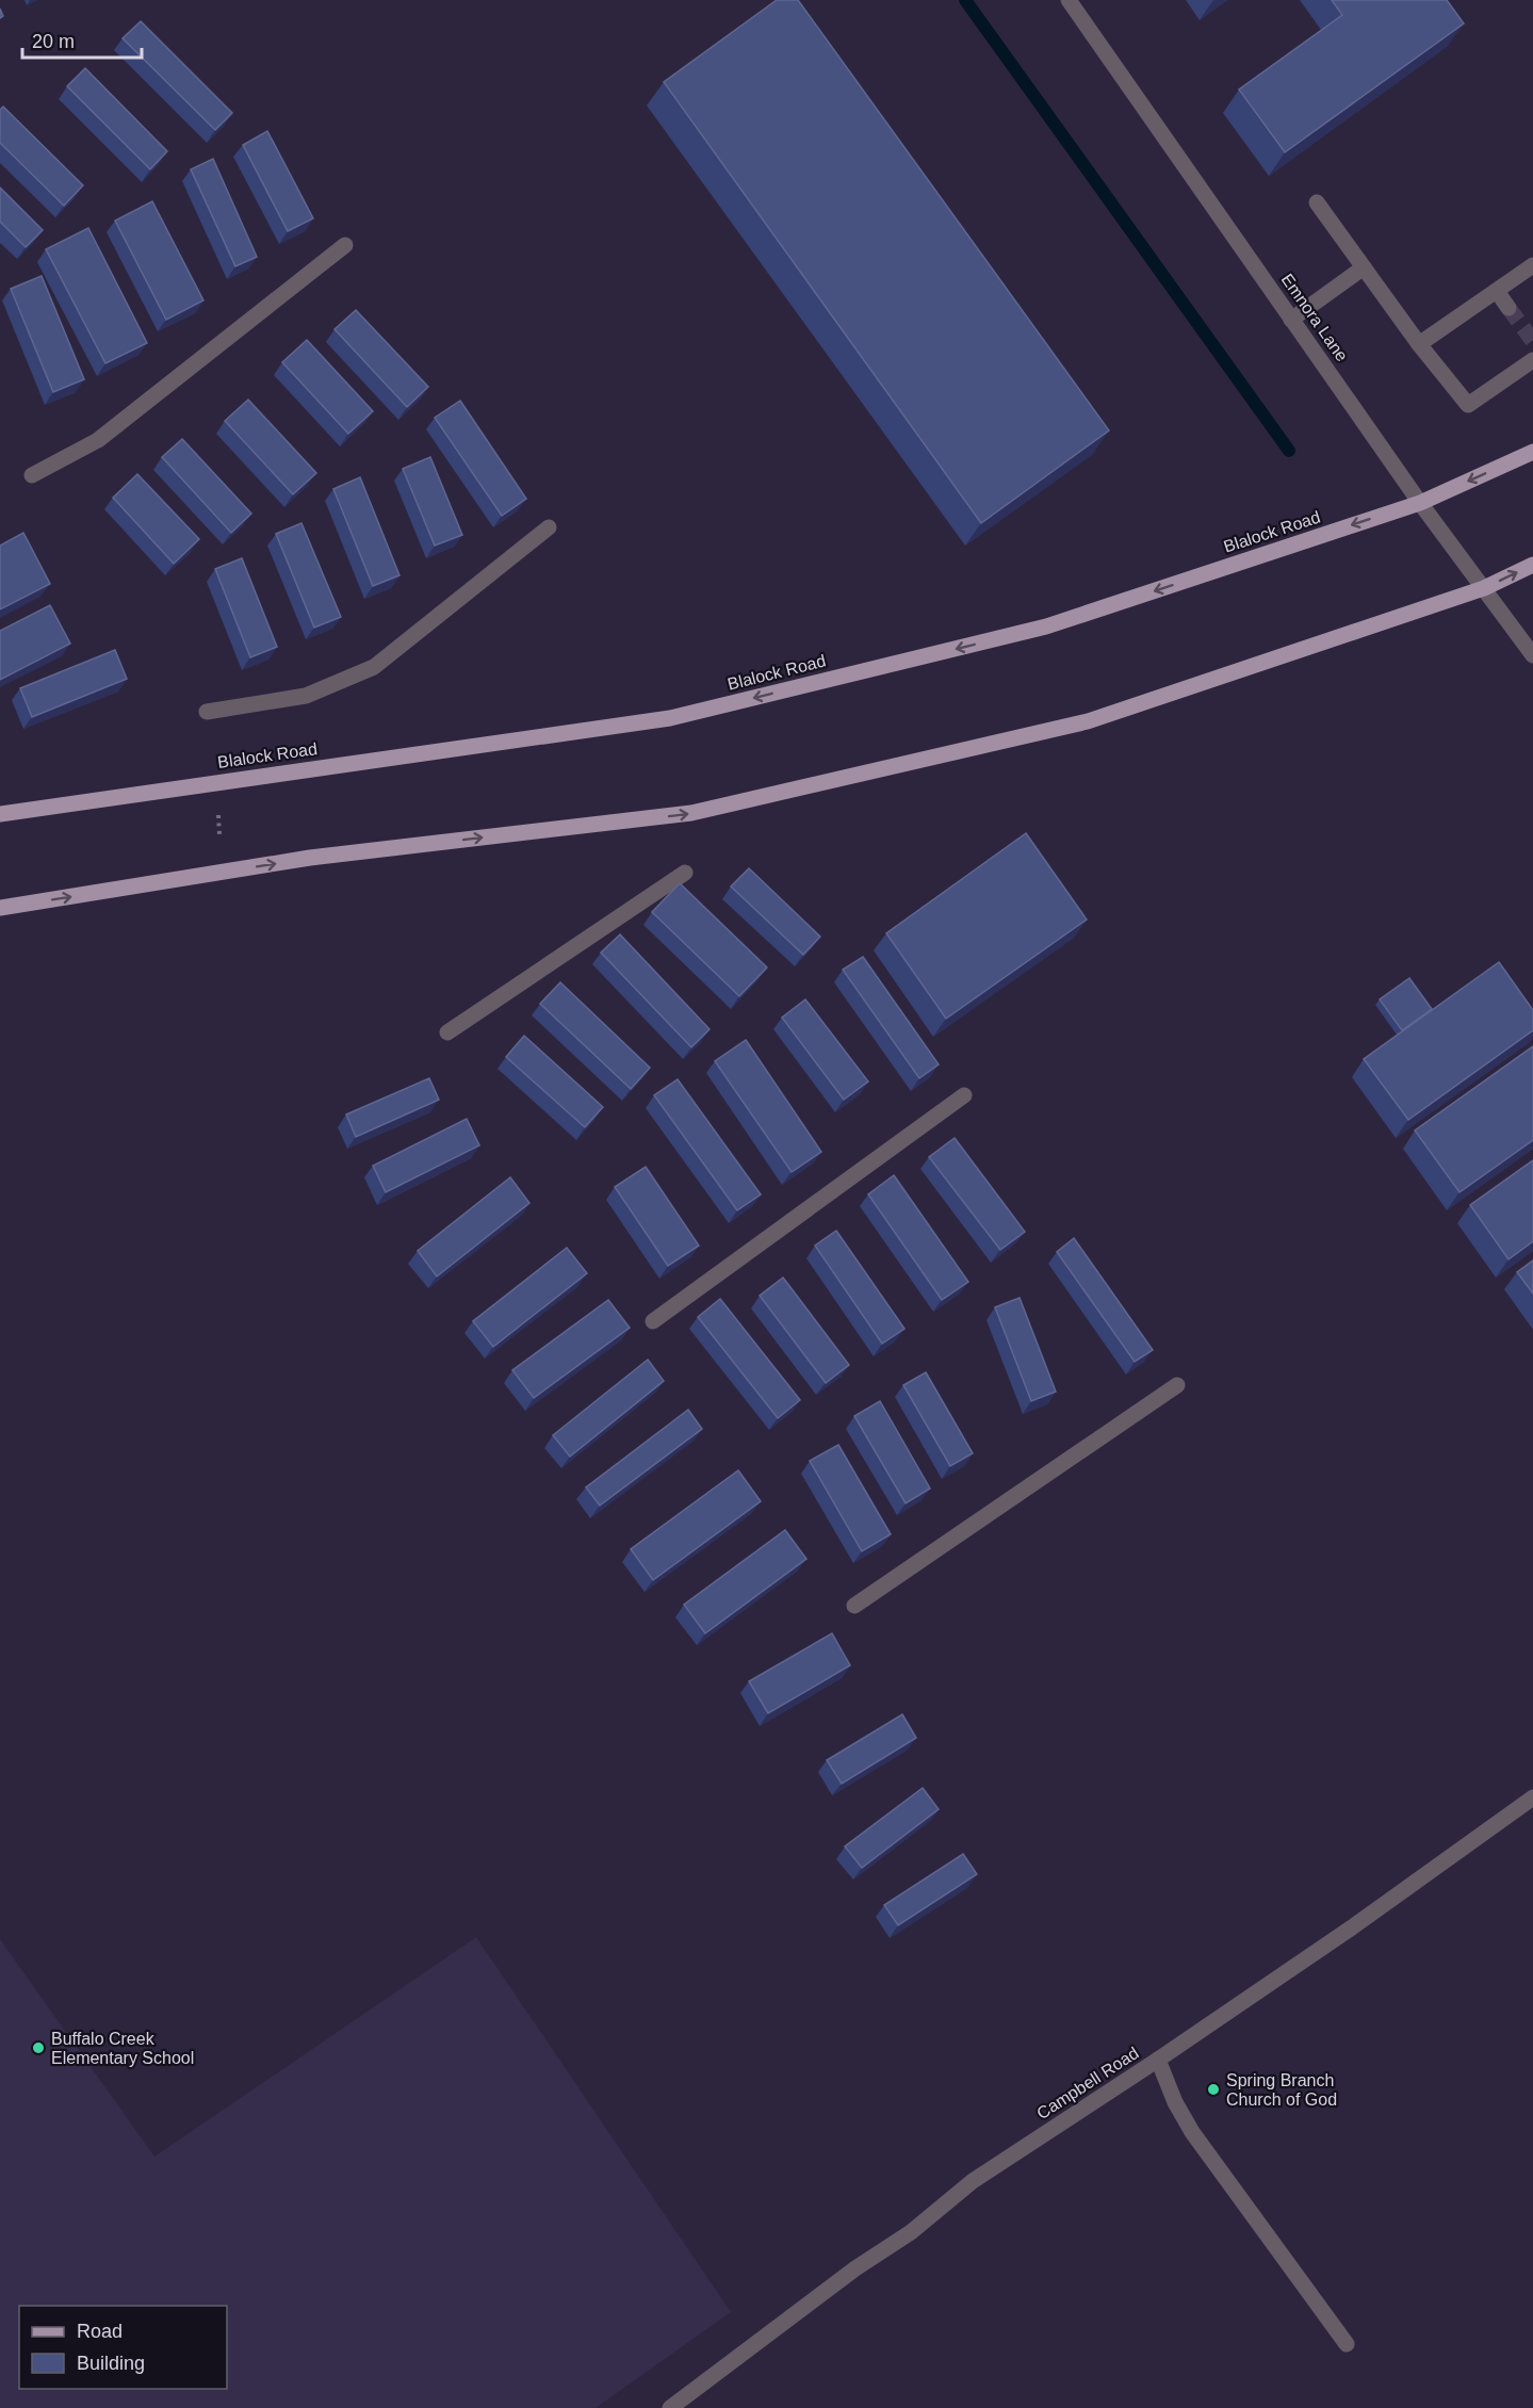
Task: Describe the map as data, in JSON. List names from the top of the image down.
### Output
{
  "streets": {
    "main road": ["Blalock Road"],
    "street": ["Emnora Lane", "Campbell Road"]
  },
  "crossings": [
    ["Emnora Lane", "Blalock Road"]
  ],
  "places": ["Buffalo Creek Elementary School", "Spring Branch Church of God"],
  "legend": ["Road", "Building"],
  "scale_bar": "20 m"
}
